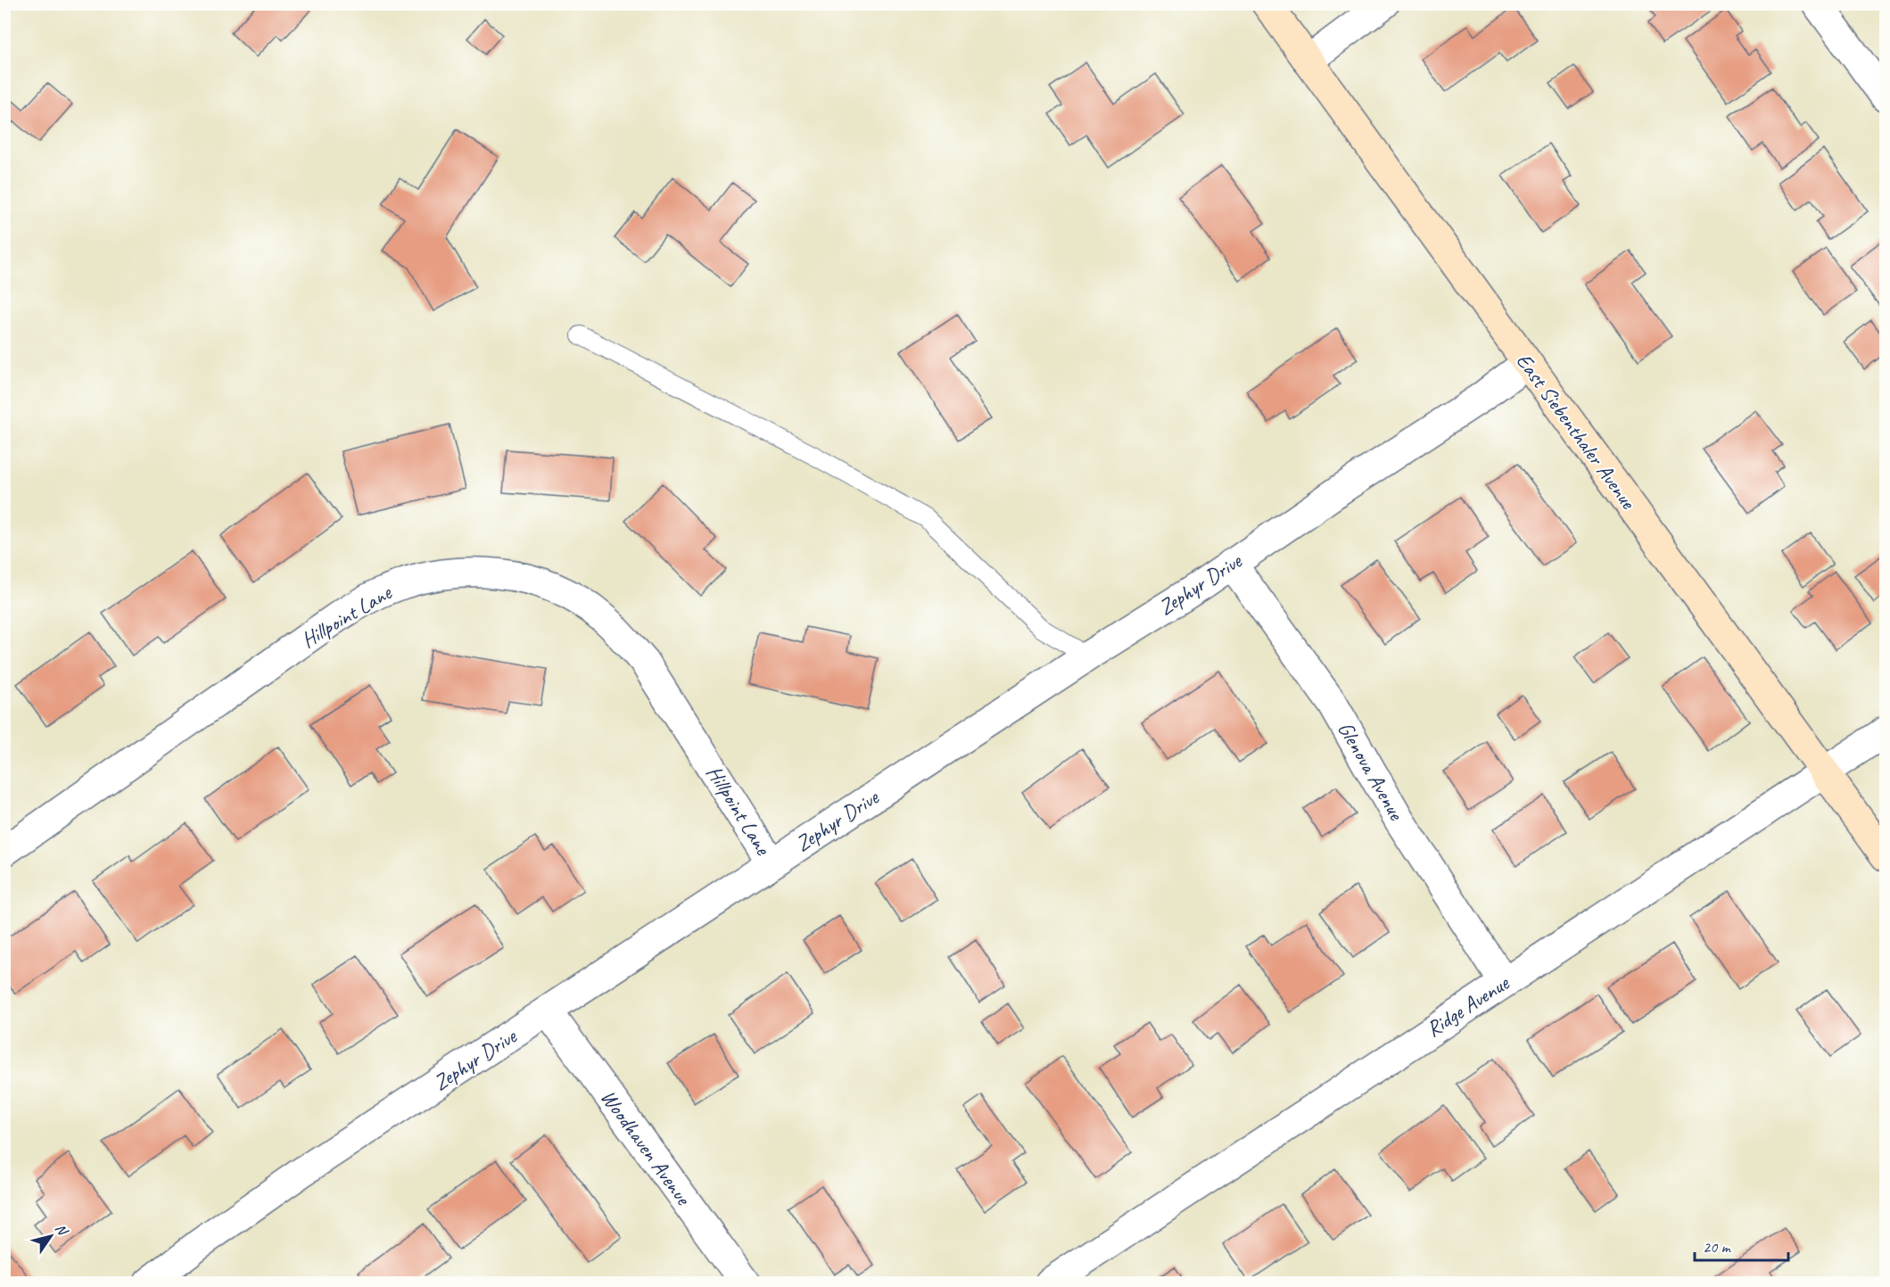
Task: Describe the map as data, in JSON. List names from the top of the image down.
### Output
{
  "streets": {
    "main road": ["East Siebenthaler Avenue"],
    "street": [
      "Zephyr Drive",
      "Hillpoint Lane",
      "Glenova Avenue",
      "Ridge Avenue",
      "Woodhaven Avenue"
    ]
  },
  "crossings": [
    ["East Siebenthaler Avenue", "Zephyr Drive"],
    ["East Siebenthaler Avenue", "Ridge Avenue"],
    ["Zephyr Drive", "Hillpoint Lane"],
    ["Zephyr Drive", "Glenova Avenue"],
    ["Zephyr Drive", "Woodhaven Avenue"],
    ["Glenova Avenue", "Ridge Avenue"]
  ],
  "scale_bar": "20 m",
  "north": "top right"
}
